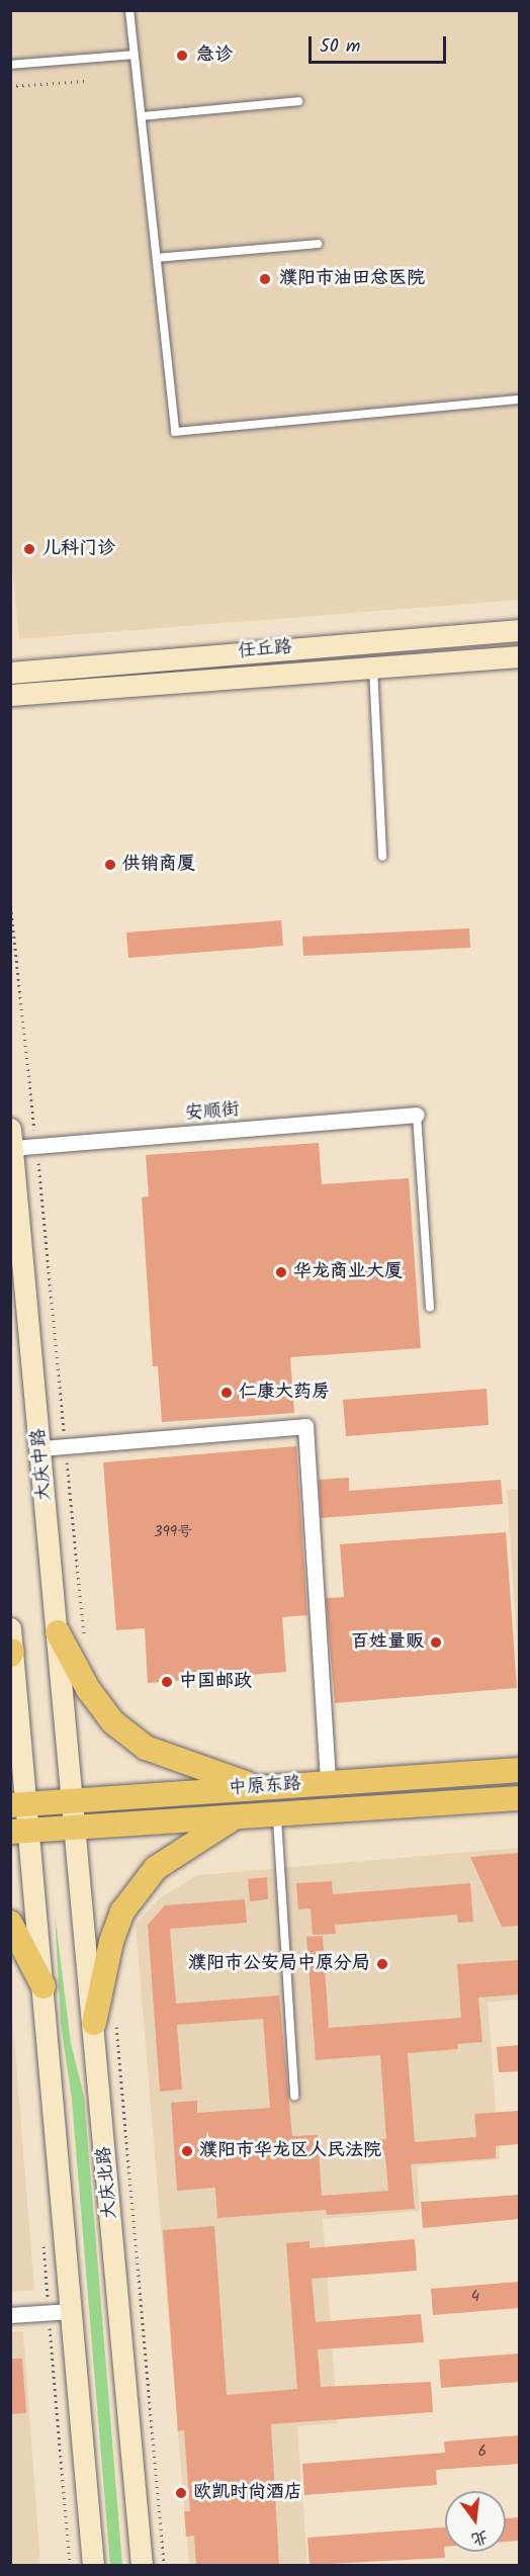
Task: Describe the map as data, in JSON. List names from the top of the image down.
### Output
{
  "streets": {
    "main road": [
      "任丘路",
      "大庆中路",
      "中原东路",
      "大庆北路"
    ],
    "street": ["安顺街"]
  },
  "crossings": [
    ["安顺街", "大庆中路"],
    ["大庆中路", "中原东路"],
    ["大庆中路", "大庆北路"],
    ["中原东路", "大庆北路"]
  ],
  "places": [
    "急诊",
    "濮阳市油田总医院",
    "儿科门诊",
    "供销商厦",
    "华龙商业大厦",
    "仁康大药房",
    "百姓量贩",
    "中国邮政",
    "濮阳市公安局中原分局",
    "濮阳市华龙区人民法院",
    "欧凯时尚酒店"
  ],
  "house_numbers": ["399号", "4", "6"],
  "scale_bar": "50 m",
  "north": "bottom"
}
